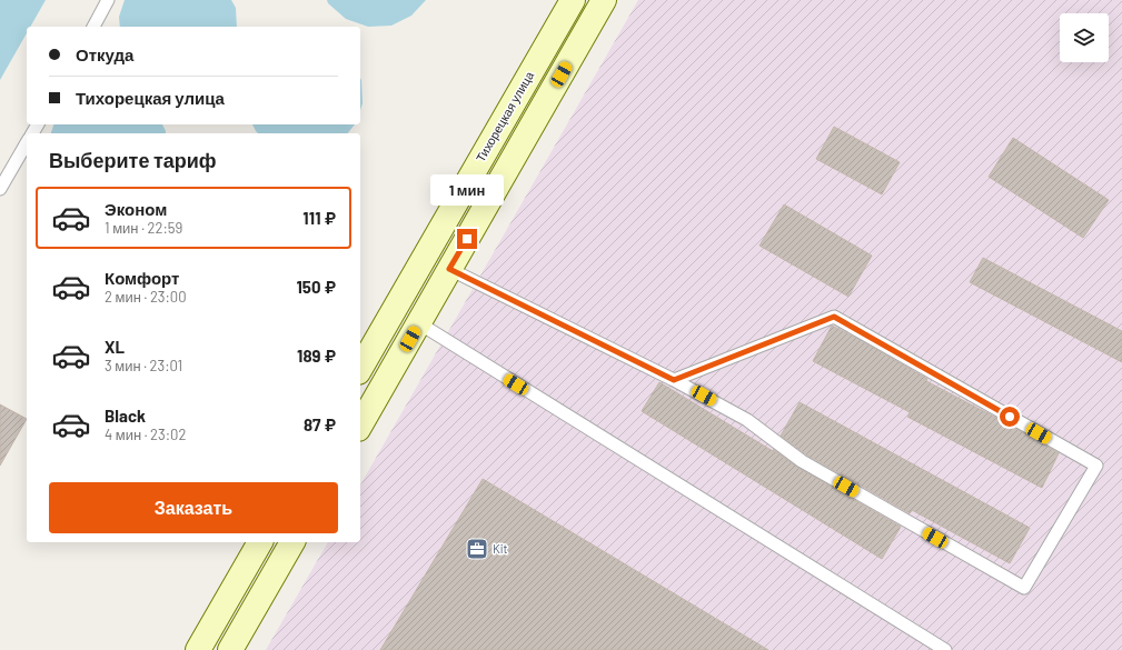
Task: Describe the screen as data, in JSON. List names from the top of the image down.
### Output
{
  "streets": {
    "main road": ["Тихорецкая улица"]
  },
  "places": {
    "office": ["Kit"]
  },
  "page": {
    "banner": ["Откуда", "Тихорецкая улица"],
    "heading": "Выберите тариф",
    "bubble": "1 мин",
    "list": [
      {
        "name": "Эконом",
        "note": "1 мин · 22:59",
        "value": "111 ₽"
      },
      {
        "name": "Комфорт",
        "note": "2 мин · 23:00",
        "value": "150 ₽"
      },
      {
        "name": "XL",
        "note": "3 мин · 23:01",
        "value": "189 ₽"
      },
      {
        "name": "Black",
        "note": "4 мин · 23:02",
        "value": "87 ₽"
      }
    ],
    "buttons": "Заказать"
  }
}
